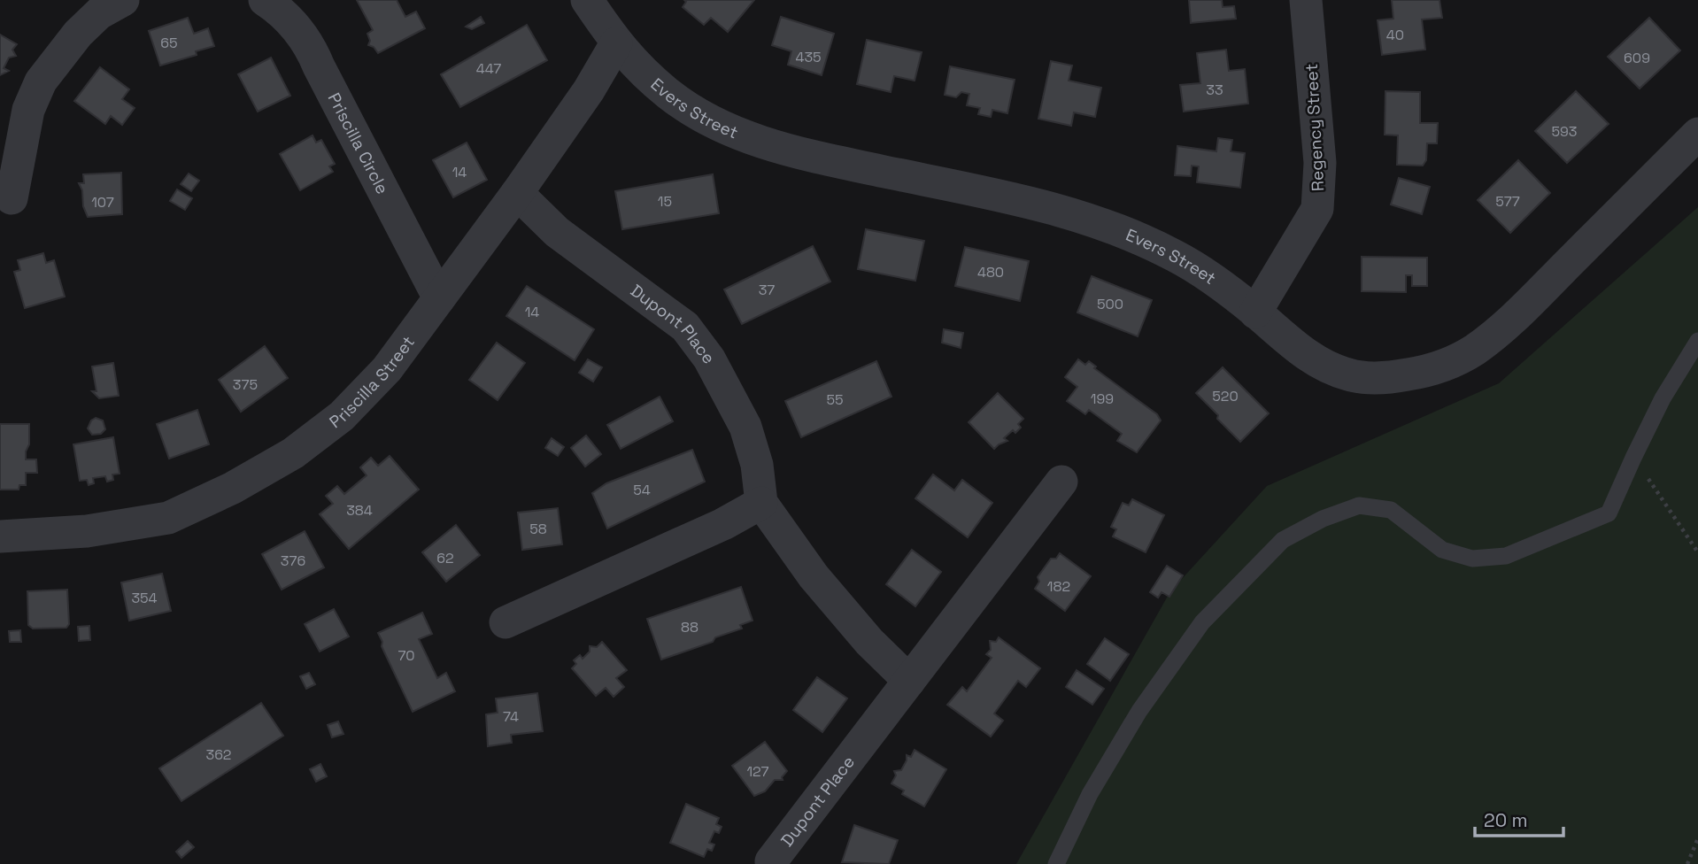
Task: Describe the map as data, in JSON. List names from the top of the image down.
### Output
{
  "streets": {
    "street": [
      "Evers Street",
      "Regency Street",
      "Priscilla Circle",
      "Dupont Place",
      "Priscilla Street"
    ]
  },
  "crossings": [
    ["Evers Street", "Regency Street"],
    ["Evers Street", "Priscilla Street"],
    ["Priscilla Circle", "Priscilla Street"],
    ["Dupont Place", "Priscilla Street"]
  ],
  "house_numbers": [
    "40",
    "65",
    "435",
    "609",
    "447",
    "33",
    "593",
    "14",
    "15",
    "577",
    "107",
    "480",
    "37",
    "500",
    "14",
    "375",
    "520",
    "199",
    "55",
    "54",
    "384",
    "58",
    "62",
    "376",
    "182",
    "354",
    "88",
    "70",
    "74",
    "362",
    "127"
  ],
  "scale_bar": "20 m"
}
